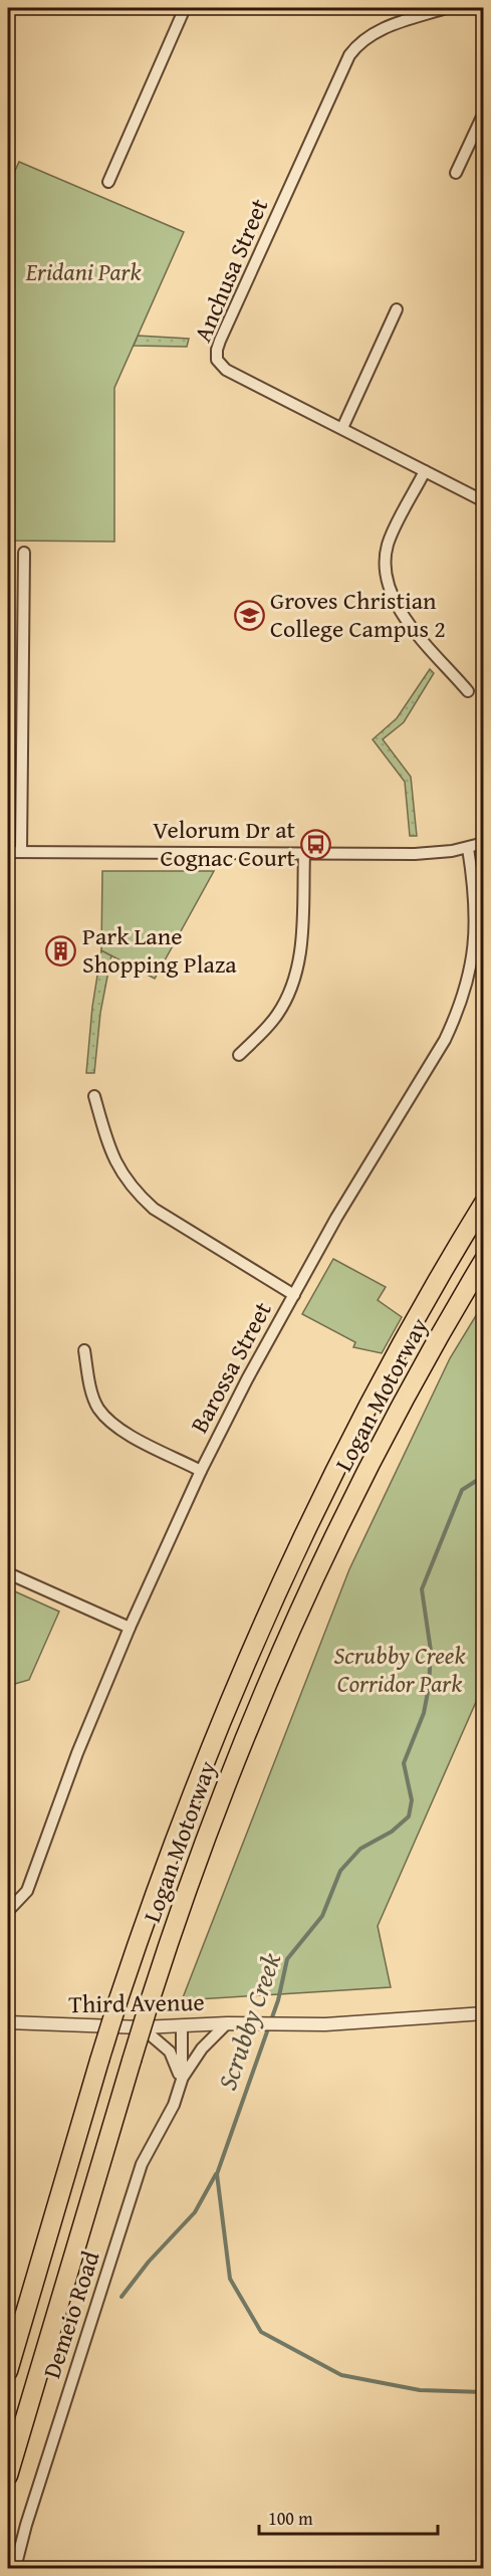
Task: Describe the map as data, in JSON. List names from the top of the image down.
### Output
{
  "streets": {
    "highway": ["Logan Motorway"],
    "street": [
      "Anchusa Street",
      "Barossa Street",
      "Third Avenue",
      "Demeio Road"
    ]
  },
  "crossings": [
    ["Third Avenue", "Demeio Road"]
  ],
  "water": ["Scrubby Creek"],
  "parks": ["Eridani Park", "Scrubby Creek Corridor Park"],
  "places": {
    "school or university": ["Groves Christian College Campus 2"],
    "bus stop": ["Velorum Dr at Cognac Court"],
    "building": ["Park Lane Shopping Plaza"]
  },
  "scale_bar": "100 m"
}
